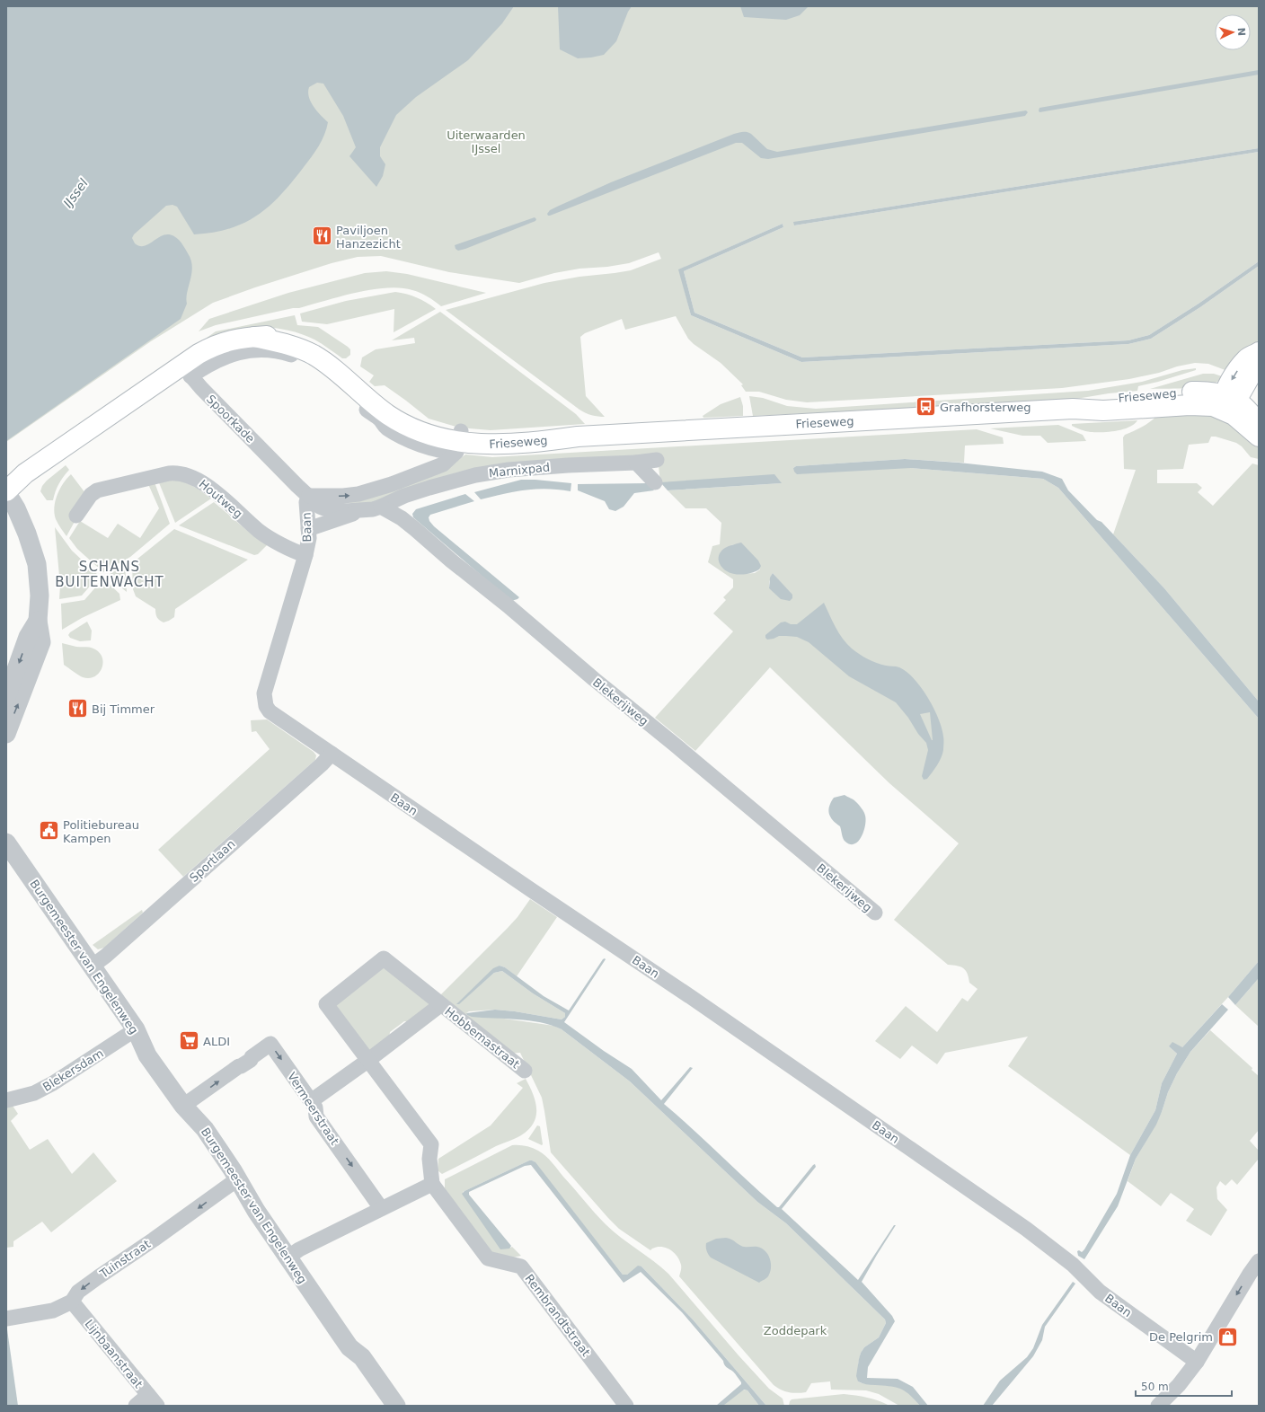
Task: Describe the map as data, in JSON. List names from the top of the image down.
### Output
{
  "streets": {
    "main road": ["Frieseweg"],
    "street": [
      "Spoorkade",
      "Marnixpad",
      "Houtweg",
      "Baan",
      "Blekerijweg",
      "Sportlaan",
      "Burgemeester van Engelenweg",
      "Hobbemastraat",
      "Blekersdam",
      "Vermeerstraat",
      "Tuinstraat",
      "Rembrandtstraat",
      "Lijnbaanstraat"
    ]
  },
  "crossings": [
    ["Frieseweg", "Spoorkade"],
    ["Spoorkade", "Baan"],
    ["Marnixpad", "Blekerijweg"],
    ["Houtweg", "Baan"],
    ["Baan", "Sportlaan"],
    ["Sportlaan", "Burgemeester van Engelenweg"],
    ["Burgemeester van Engelenweg", "Blekersdam"],
    ["Burgemeester van Engelenweg", "Vermeerstraat"],
    ["Burgemeester van Engelenweg", "Tuinstraat"],
    ["Hobbemastraat", "Vermeerstraat"],
    ["Hobbemastraat", "Rembrandtstraat"],
    ["Tuinstraat", "Lijnbaanstraat"]
  ],
  "one_way": ["Tuinstraat"],
  "districts": ["SCHANS BUITENWACHT"],
  "water": ["IJssel"],
  "parks": ["Uiterwaarden IJssel", "Zoddepark"],
  "places": {
    "restaurant": ["Paviljoen Hanzezicht", "Bij Timmer"],
    "bus stop": ["Grafhorsterweg"],
    "public building": ["Politiebureau Kampen"],
    "supermarket": ["ALDI"],
    "shop": ["De Pelgrim"]
  },
  "scale_bar": "50 m",
  "north": "right"
}
